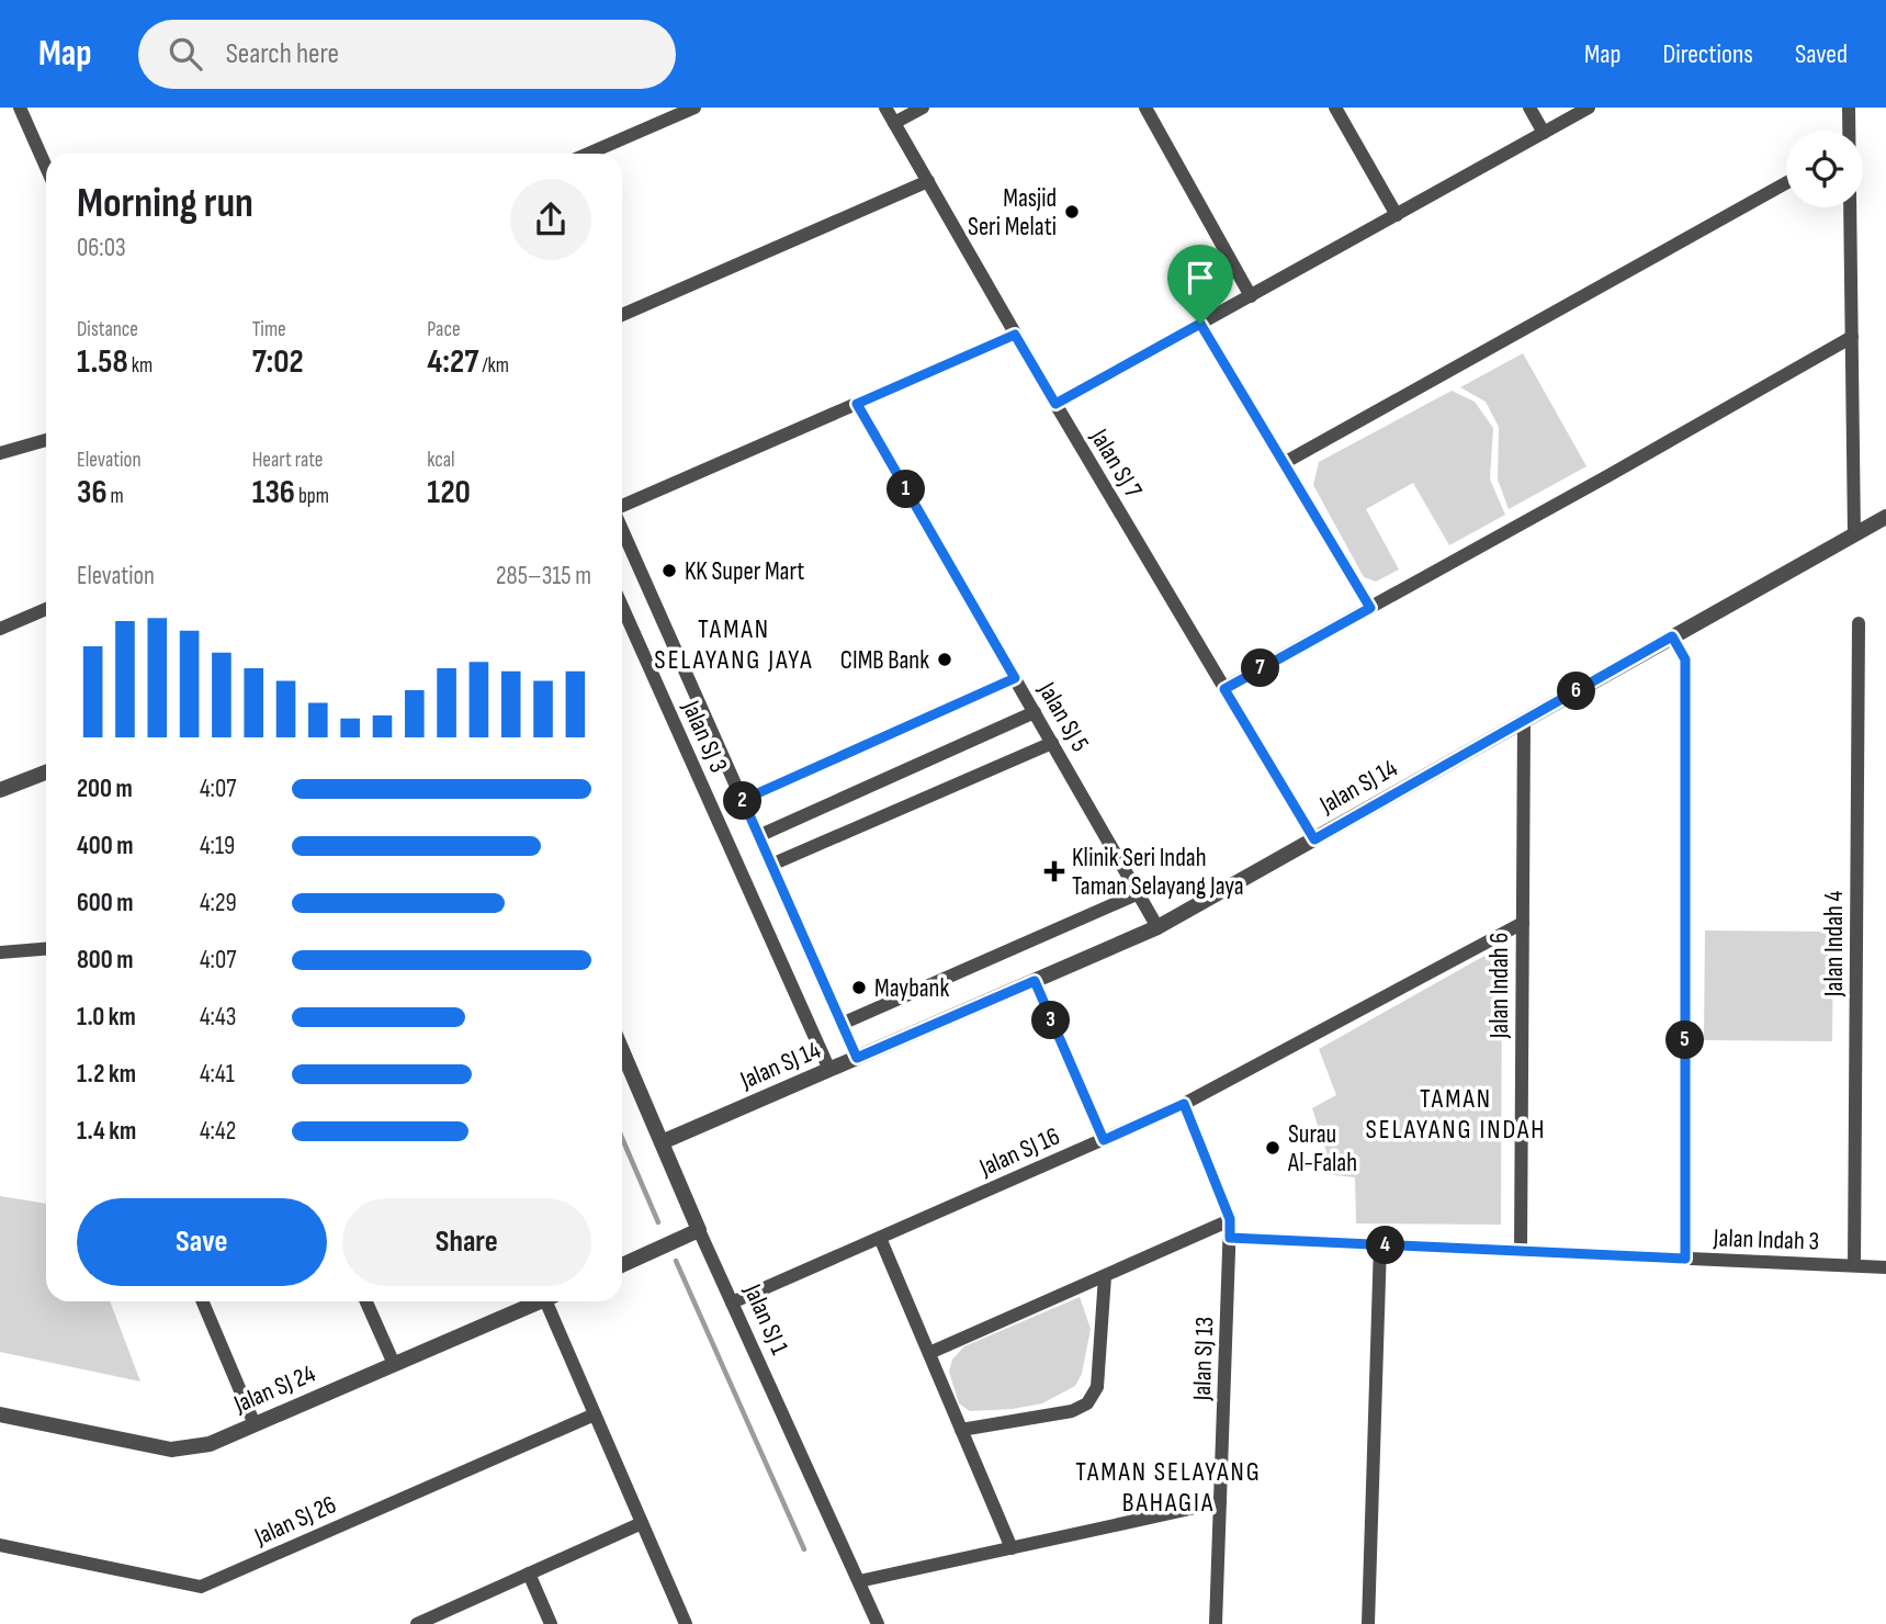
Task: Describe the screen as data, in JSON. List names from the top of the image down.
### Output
{
  "streets": {
    "street": [
      "Jalan SJ 7",
      "Jalan SJ 5",
      "Jalan SJ 3",
      "Jalan SJ 14",
      "Jalan Indah 4",
      "Jalan Indah 6",
      "Jalan SJ 16",
      "Jalan Indah 3",
      "Jalan SJ 1",
      "Jalan SJ 13",
      "Jalan SJ 24",
      "Jalan SJ 26"
    ]
  },
  "crossings": [
    ["Jalan SJ 7", "Jalan SJ 14"],
    ["Jalan SJ 5", "Jalan SJ 14"],
    ["Jalan SJ 3", "Jalan SJ 14"],
    ["Jalan SJ 14", "Jalan Indah 6"],
    ["Jalan SJ 14", "Jalan SJ 1"],
    ["Jalan Indah 4", "Jalan Indah 3"],
    ["Jalan Indah 6", "Jalan SJ 16"],
    ["Jalan Indah 6", "Jalan Indah 3"],
    ["Jalan SJ 16", "Jalan SJ 1"],
    ["Jalan SJ 16", "Jalan SJ 13"],
    ["Jalan Indah 3", "Jalan SJ 13"]
  ],
  "districts": ["TAMAN SELAYANG JAYA", "TAMAN SELAYANG INDAH", "TAMAN SELAYANG BAHAGIA"],
  "places": {
    "other": [
      "Masjid Seri Melati",
      "KK Super Mart",
      "CIMB Bank",
      "Maybank",
      "Surau Al-Falah"
    ],
    "health": ["Klinik Seri Indah Taman Selayang Jaya"]
  },
  "page": {
    "header": "Map",
    "search": "Search here",
    "nav": ["Map", "Directions", "Saved"],
    "heading": ["Morning run", "06:03"],
    "stats": [
      ["Distance", "1.58 km"],
      ["Time", "7:02"],
      ["Pace", "4:27 /km"],
      ["Elevation", "36 m"],
      ["Heart rate", "136 bpm"],
      ["kcal", "120"]
    ],
    "pins": [
      "1",
      "7",
      "6",
      "2",
      "3",
      "5",
      "4"
    ],
    "chart": ["Elevation", "285–315 m"],
    "list": [
      {
        "name": "200 m",
        "note": "4:07"
      },
      {
        "name": "400 m",
        "note": "4:19"
      },
      {
        "name": "600 m",
        "note": "4:29"
      },
      {
        "name": "800 m",
        "note": "4:07"
      },
      {
        "name": "1.0 km",
        "note": "4:43"
      },
      {
        "name": "1.2 km",
        "note": "4:41"
      },
      {
        "name": "1.4 km",
        "note": "4:42"
      }
    ],
    "buttons": ["Save", "Share"]
  }
}
